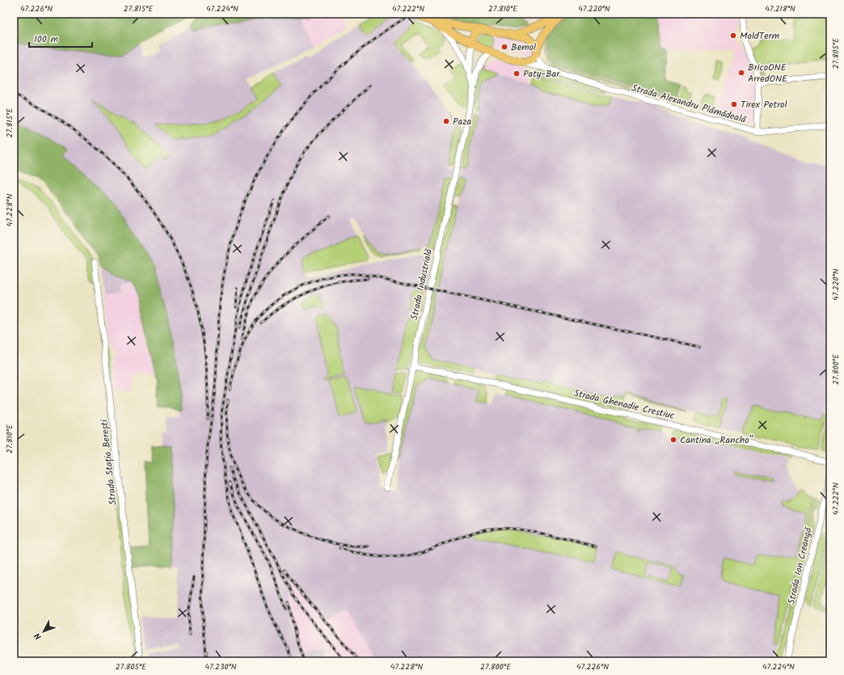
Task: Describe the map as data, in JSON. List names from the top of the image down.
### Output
{
  "streets": {
    "street": [
      "Strada Alexandru Plămădeală",
      "Strada Industrială",
      "Strada Ghenadie Crestiuc",
      "Strada Stația Berești",
      "Strada Ion Creangă"
    ]
  },
  "crossings": [
    ["Strada Industrială", "Strada Ghenadie Crestiuc"]
  ],
  "places": [
    "MoldTerm",
    "Bemol",
    "BricoONE ArredONE",
    "Paty-Bar",
    "Tirex Petrol",
    "Paza",
    "Cantina „Rancho”"
  ],
  "scale_bar": "100 m",
  "north": "bottom left",
  "coordinates": [
    "47.226°N",
    "27.815°E",
    "47.224°N",
    "47.222°N",
    "27.810°E",
    "47.220°N",
    "47.218°N",
    "27.805°E",
    "47.228°N",
    "27.800°E",
    "47.230°N"
  ]
}
